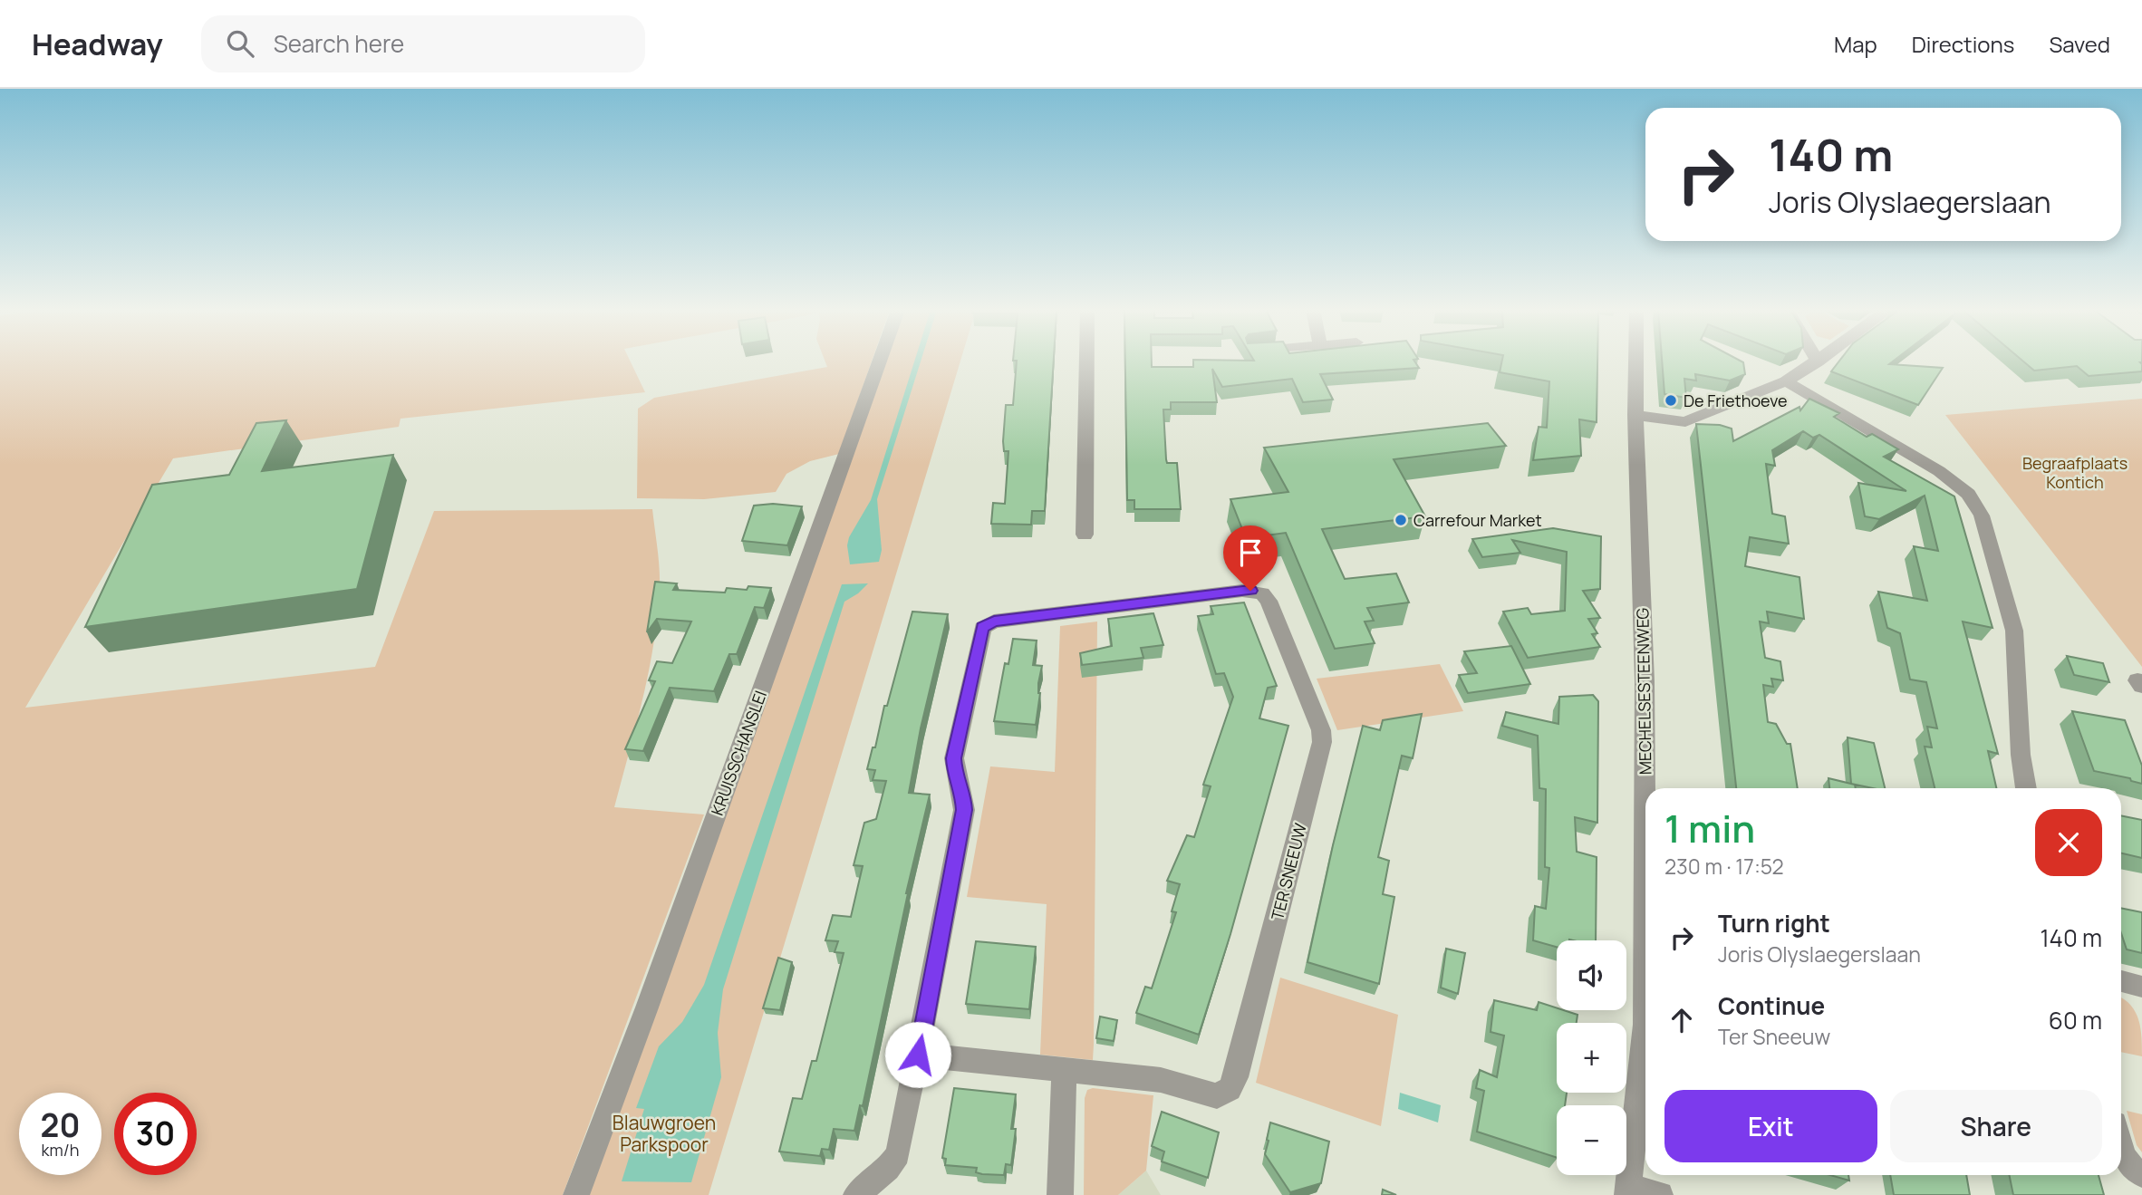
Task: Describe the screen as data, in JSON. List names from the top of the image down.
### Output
{
  "streets": {
    "street": ["MECHELSESTEENWEG", "KRUISSCHANSLEI", "TER SNEEUW"]
  },
  "parks": ["Begraafplaats Kontich", "Blauwgroen Parkspoor"],
  "places": ["De Friethoeve", "Carrefour Market"],
  "page": {
    "header": "Headway",
    "search": "Search here",
    "nav": ["Map", "Directions", "Saved"],
    "turn": ["140 m", "Joris Olyslaegerslaan"],
    "heading": ["1 min", "230 m · 17:52"],
    "list": [
      {
        "name": "Turn right",
        "note": "Joris Olyslaegerslaan",
        "value": "140 m"
      },
      {
        "name": "Continue",
        "note": "Ter Sneeuw",
        "value": "60 m"
      }
    ],
    "map_buttons": ["+", "−"],
    "buttons": ["Exit", "Share"],
    "speed": "20 km/h",
    "limit": "30"
  }
}
